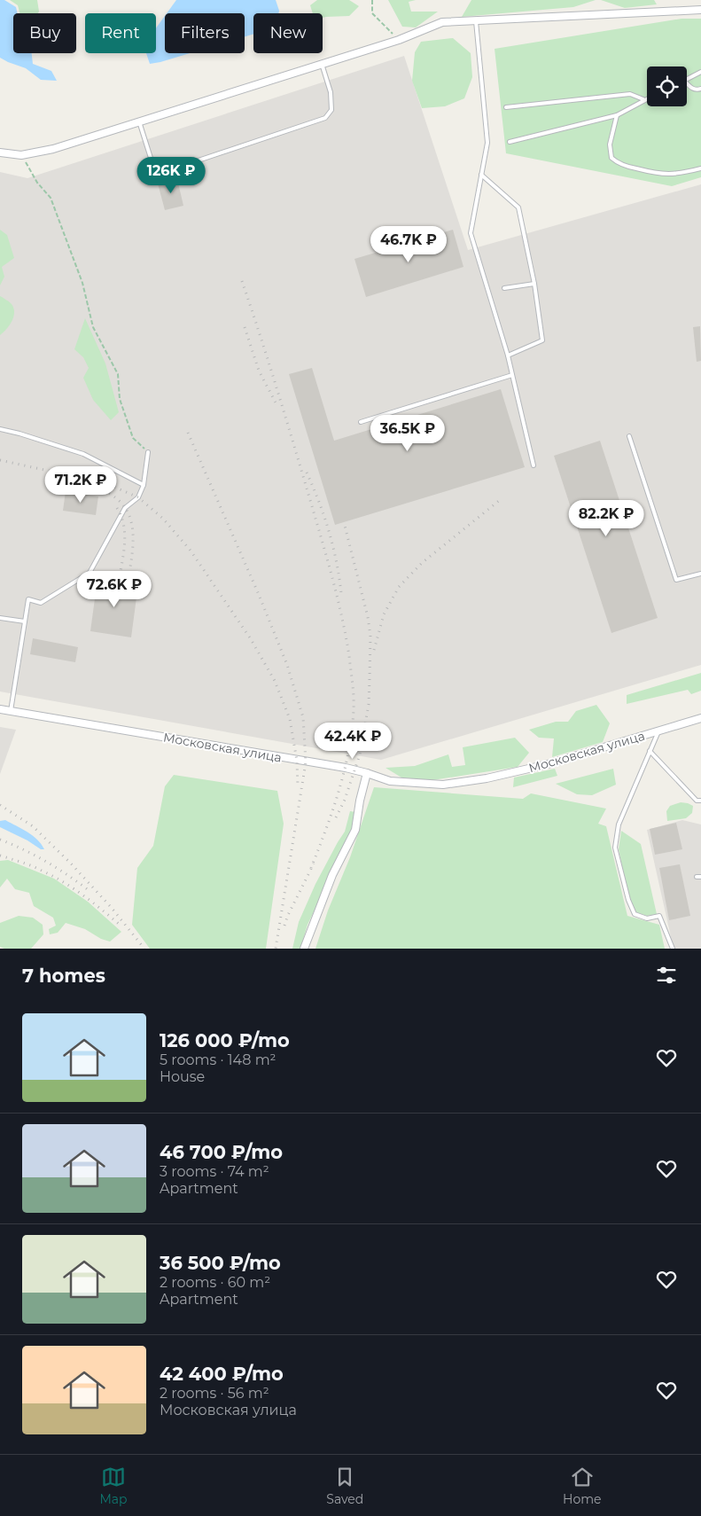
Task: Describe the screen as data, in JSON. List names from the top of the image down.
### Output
{
  "streets": {
    "street": ["Московская улица"]
  },
  "page": {
    "chip": [
      "Buy",
      "Rent",
      "Filters",
      "New"
    ],
    "price": [
      "126K ₽",
      "46.7K ₽",
      "36.5K ₽",
      "71.2K ₽",
      "82.2K ₽",
      "72.6K ₽",
      "42.4K ₽"
    ],
    "heading": "7 homes",
    "list": [
      {
        "name": "126 000 ₽/mo",
        "note": "5 rooms · 148 m² · House"
      },
      {
        "name": "46 700 ₽/mo",
        "note": "3 rooms · 74 m² · Apartment"
      },
      {
        "name": "36 500 ₽/mo",
        "note": "2 rooms · 60 m² · Apartment"
      },
      {
        "name": "42 400 ₽/mo",
        "note": "2 rooms · 56 m² · Московская улица"
      }
    ],
    "tabs": ["Map", "Saved", "Home"]
  }
}
